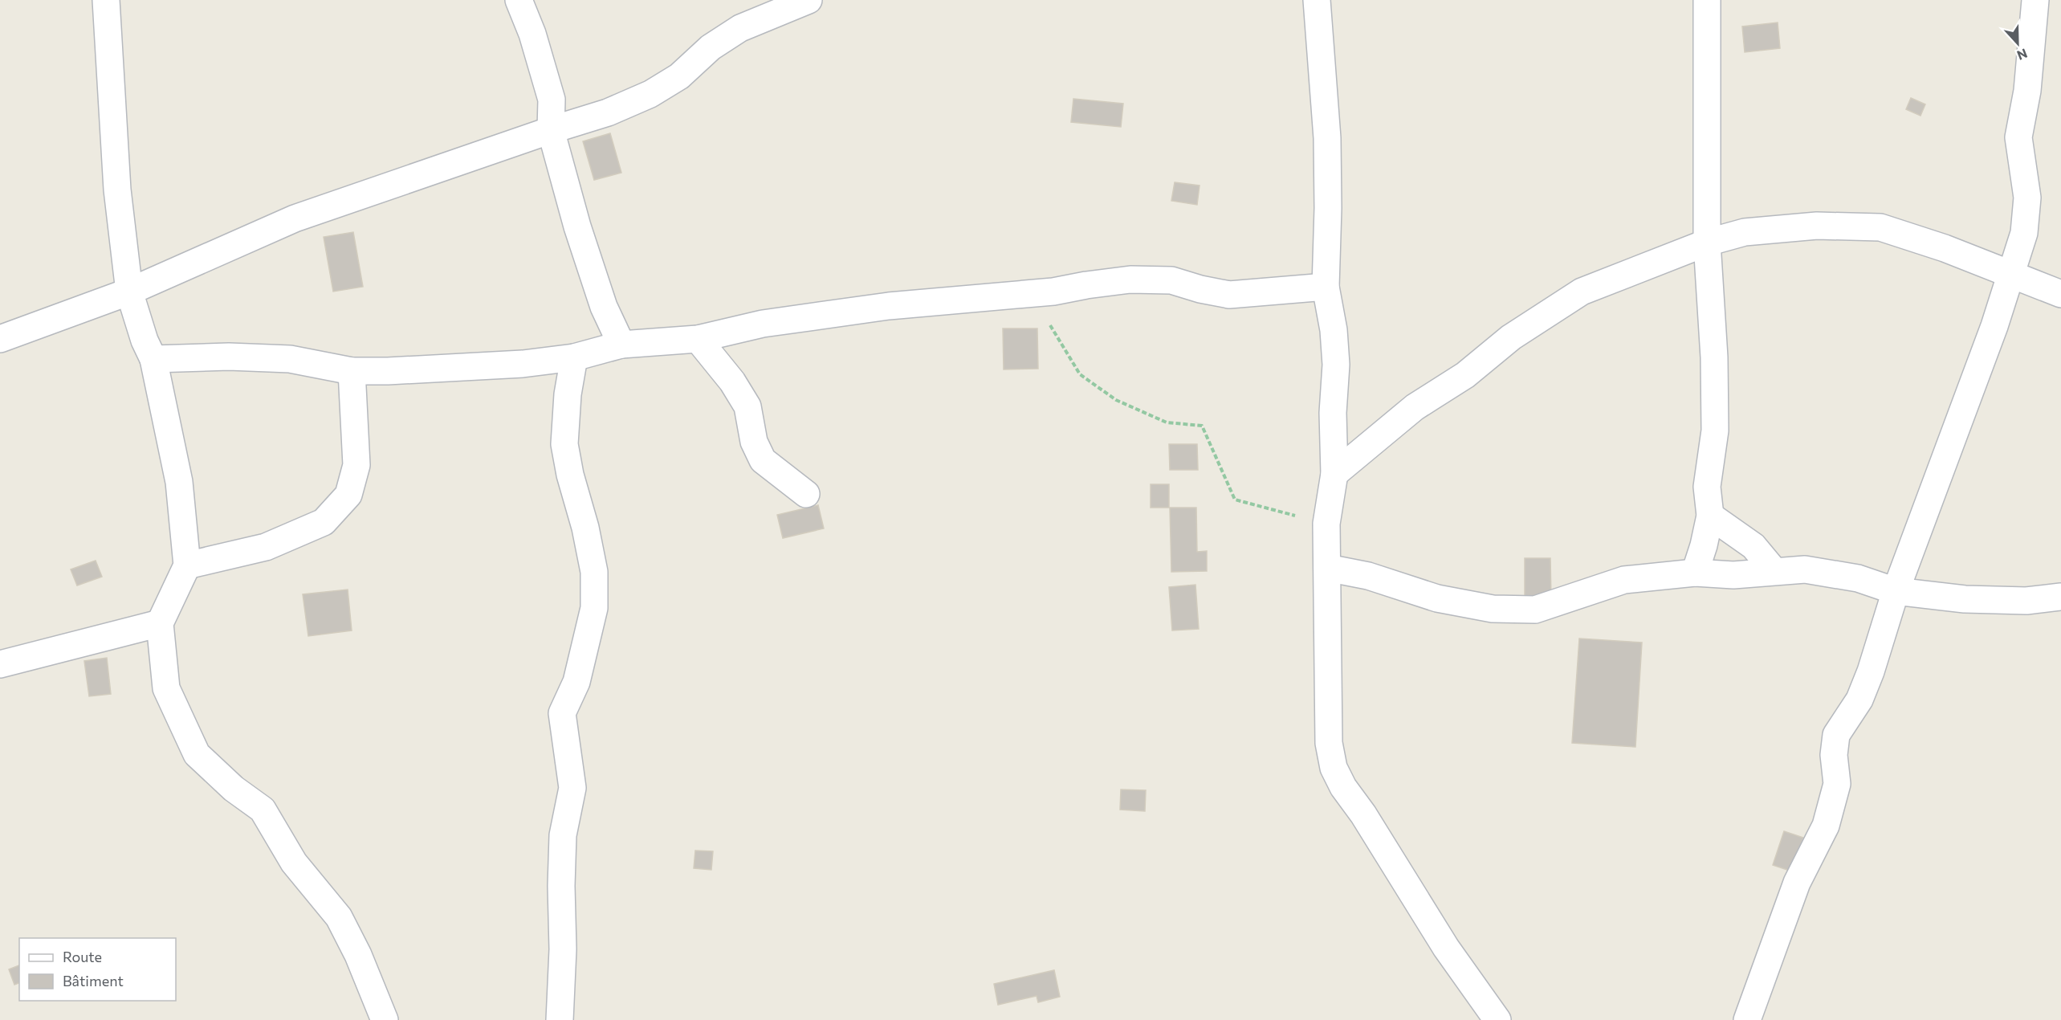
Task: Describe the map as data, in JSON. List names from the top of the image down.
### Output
{
  "legend": ["Route", "Bâtiment"],
  "north": "bottom"
}
